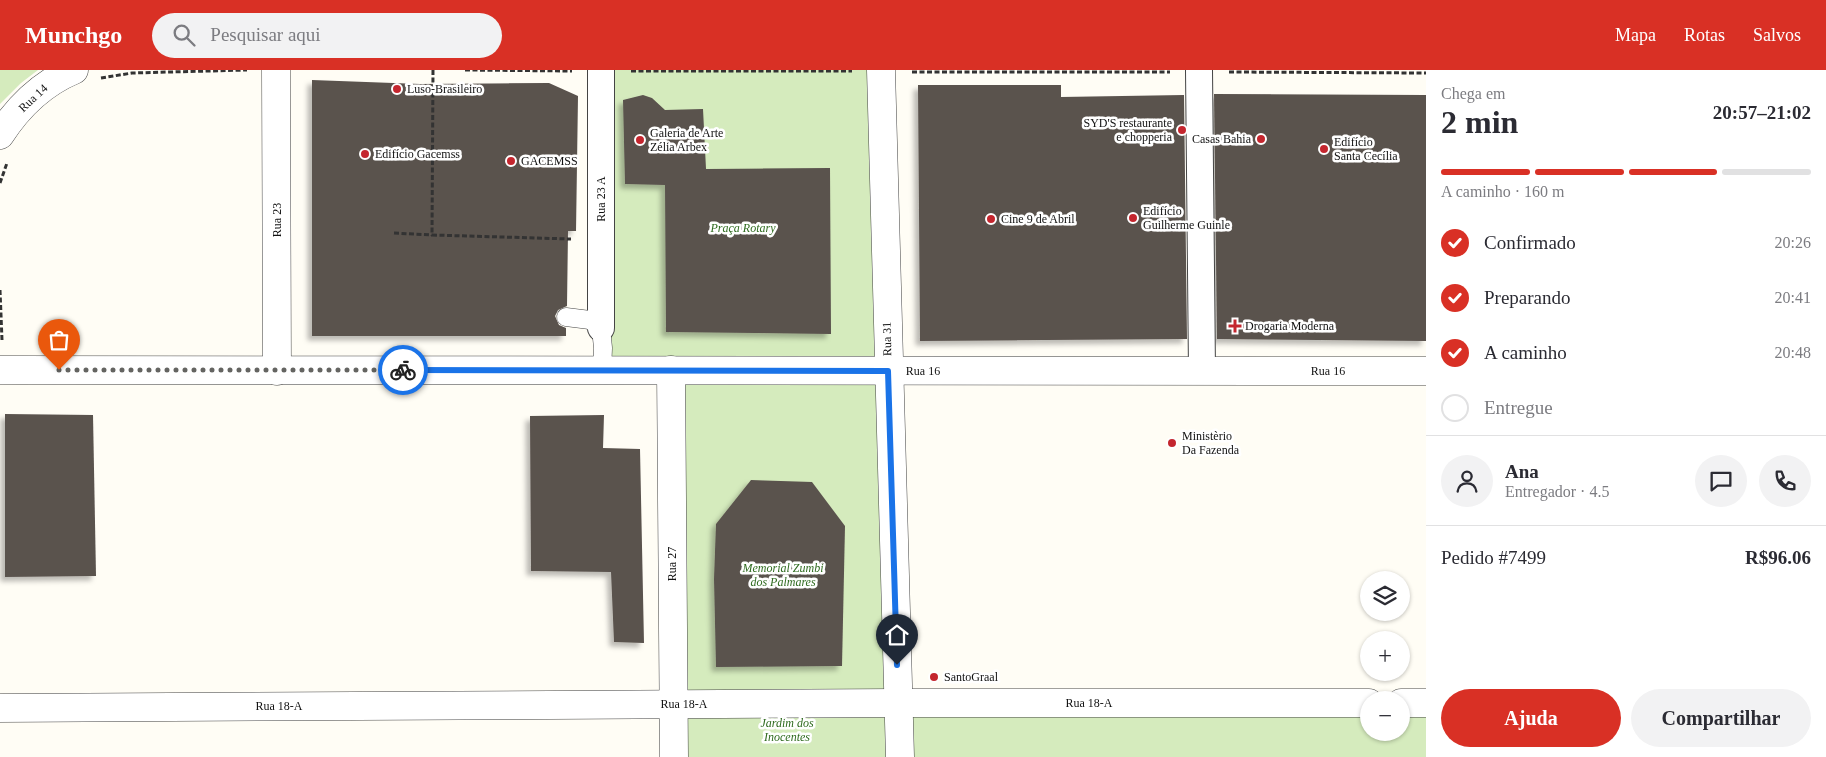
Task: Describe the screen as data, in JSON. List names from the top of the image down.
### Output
{
  "streets": {
    "street": [
      "Rua 14",
      "Rua 23 A",
      "Rua 23",
      "Rua 31",
      "Rua 16",
      "Rua 27",
      "Rua 18-A"
    ]
  },
  "crossings": [
    ["Rua 23", "Rua 16"],
    ["Rua 31", "Rua 16"],
    ["Rua 31", "Rua 18-A"],
    ["Rua 16", "Rua 27"],
    ["Rua 27", "Rua 18-A"]
  ],
  "parks": ["Praça Rotary", "Memorial Zumbi dos Palmares", "Jardim dos Inocentes"],
  "places": {
    "other": [
      "Luso-Brasileiro",
      "SYD'S restaurante e chopperia",
      "Casas Bahia",
      "Galeria de Arte Zélia Arbex",
      "Edifício Santa Cecília",
      "Edifício Gacemss",
      "GACEMSS",
      "Edifício Guilherme Guinle",
      "Cine 9 de Abril",
      "Ministèrio Da Fazenda",
      "SantoGraal"
    ],
    "health": ["Drogaria Moderna"]
  },
  "page": {
    "header": "Munchgo",
    "search": "Pesquisar aqui",
    "nav": ["Mapa", "Rotas", "Salvos"],
    "heading": ["2 min", "Chega em", "20:57–21:02"],
    "panel": [
      "Ana",
      "Entregador · 4.5",
      "Pedido #7499",
      "R$96.06"
    ],
    "bar": "A caminho · 160 m",
    "list": [
      ["Confirmado", "20:26"],
      ["Preparando", "20:41"],
      ["A caminho", "20:48"],
      "Entregue"
    ],
    "map_buttons": ["+", "−"],
    "buttons": ["Ajuda", "Compartilhar"]
  }
}
